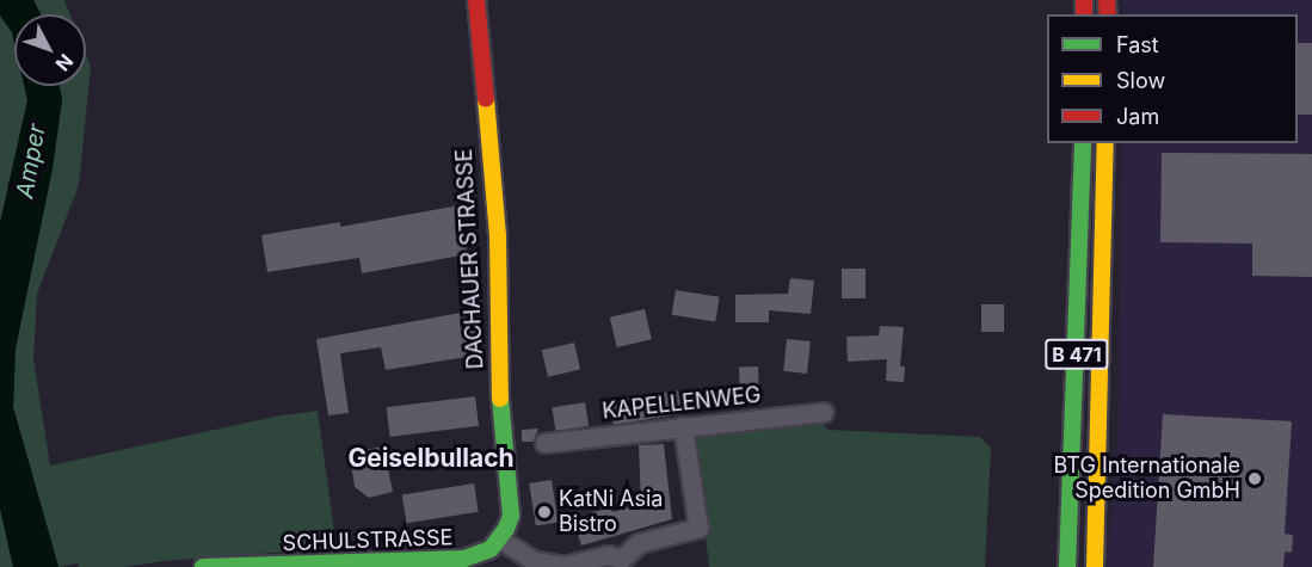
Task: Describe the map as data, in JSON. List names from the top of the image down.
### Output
{
  "streets": {
    "main road": ["DACHAUER STRASSE", "B 471", "SCHULSTRASSE"],
    "street": ["KAPELLENWEG"]
  },
  "crossings": [
    ["DACHAUER STRASSE", "SCHULSTRASSE"]
  ],
  "districts": ["Geiselbullach"],
  "water": ["Amper"],
  "places": ["BTG Internationale Spedition GmbH", "KatNi Asia Bistro"],
  "legend": ["Fast", "Slow", "Jam"],
  "north": "bottom right"
}
